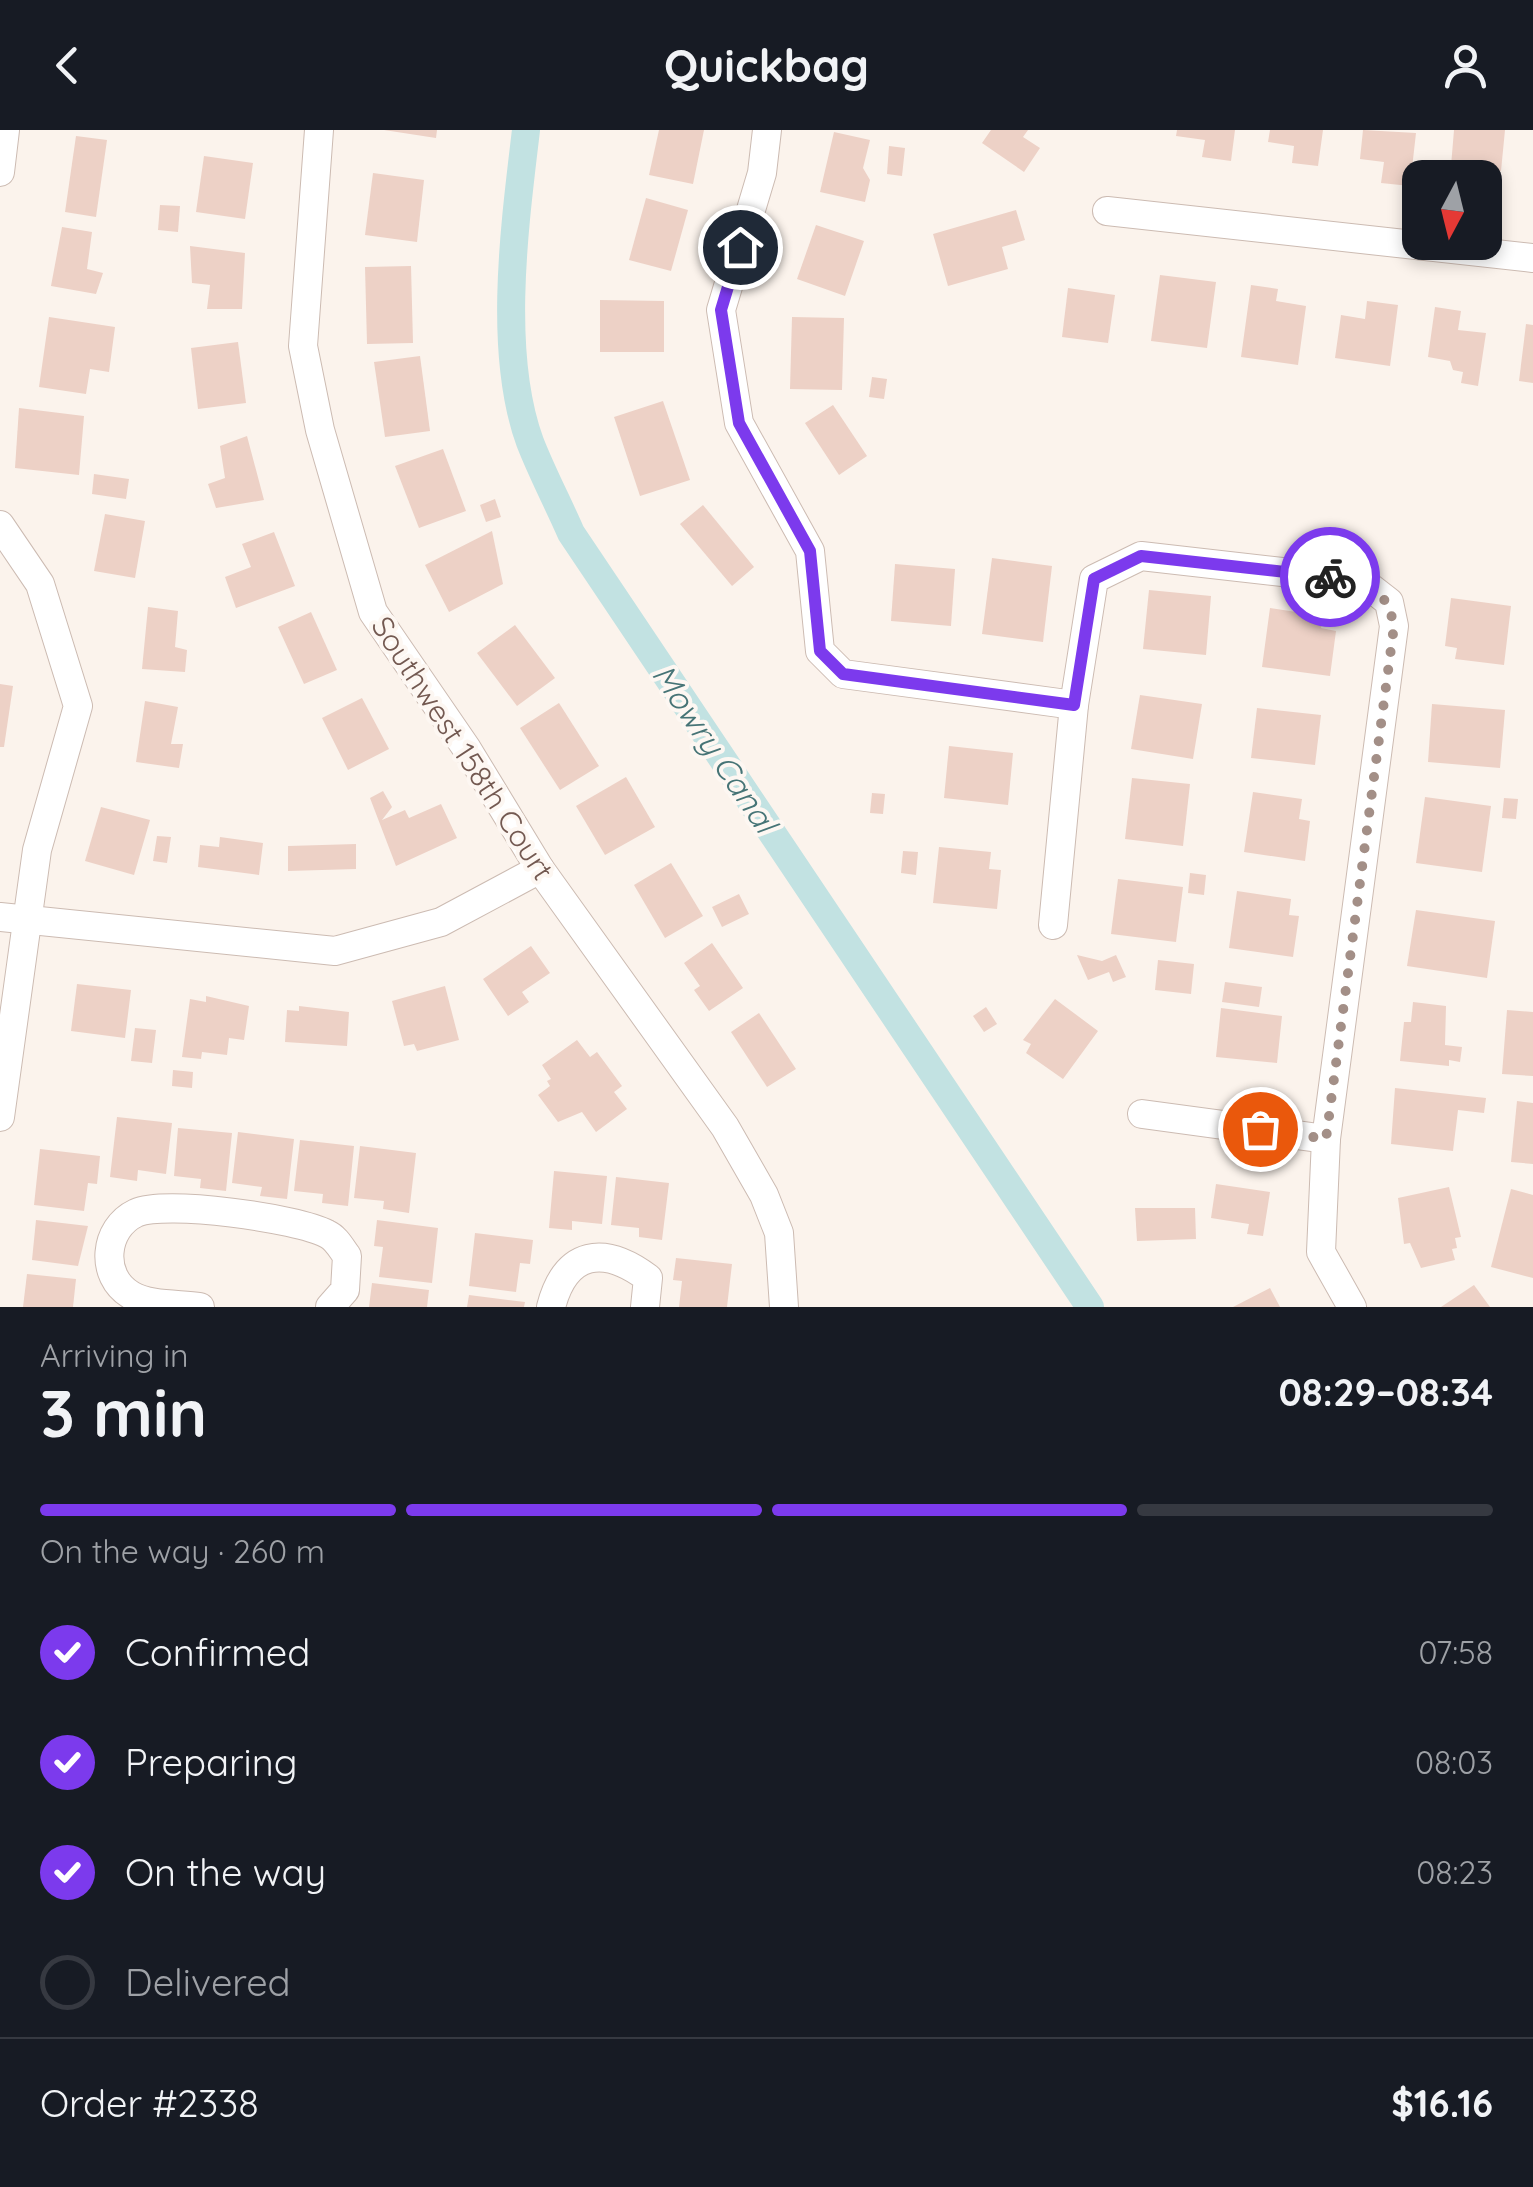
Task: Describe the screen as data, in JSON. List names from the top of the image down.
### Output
{
  "streets": {
    "street": ["Southwest 158th Court"]
  },
  "water": ["Mowry Canal"],
  "north": "bottom",
  "page": {
    "header": "Quickbag",
    "heading": ["3 min", "Arriving in", "08:29–08:34"],
    "panel": ["Order #2338", "$16.16"],
    "bar": "On the way · 260 m",
    "list": [
      ["Confirmed", "07:58"],
      ["Preparing", "08:03"],
      ["On the way", "08:23"],
      "Delivered"
    ]
  }
}
